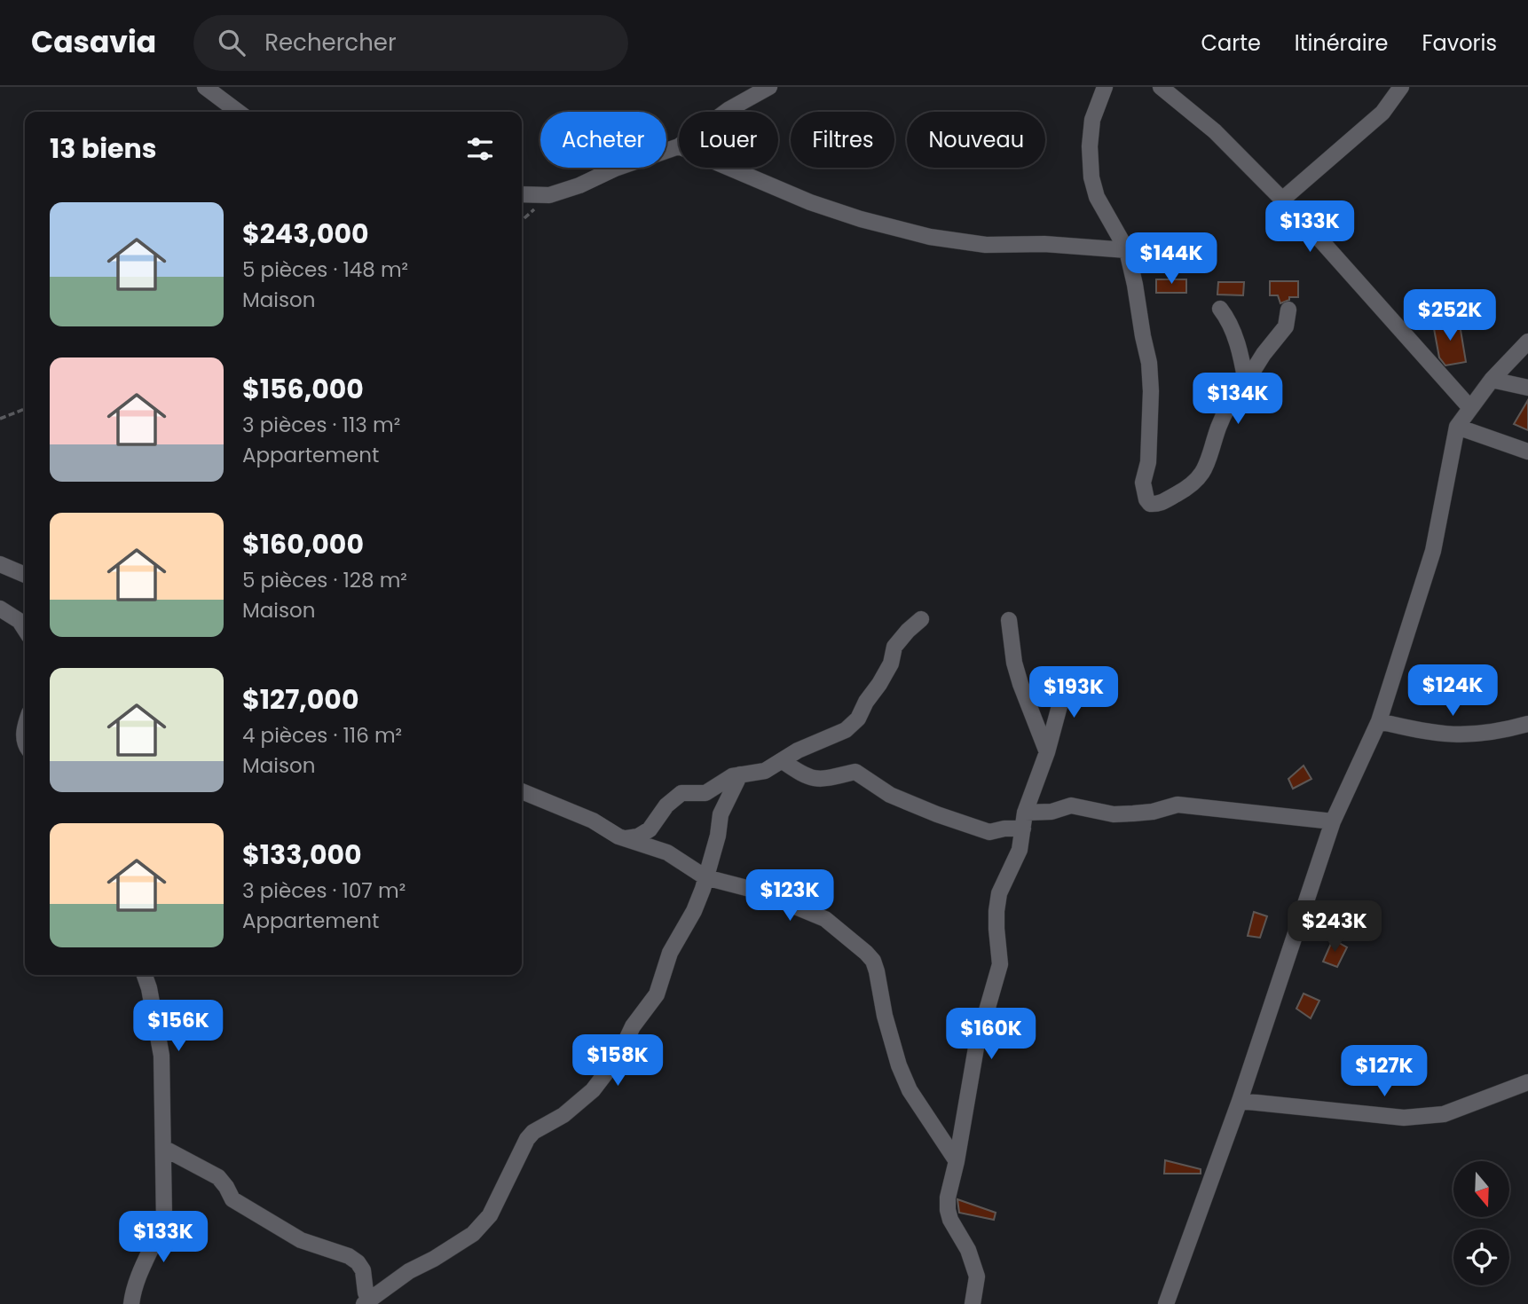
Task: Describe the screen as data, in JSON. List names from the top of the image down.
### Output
{
  "north": "bottom",
  "page": {
    "header": "Casavia",
    "search": "Rechercher",
    "nav": ["Carte", "Itinéraire", "Favoris"],
    "chip": [
      "Acheter",
      "Louer",
      "Filtres",
      "Nouveau"
    ],
    "heading": "13 biens",
    "list": [
      {
        "name": "$243,000",
        "note": "5 pièces · 148 m² · Maison"
      },
      {
        "name": "$156,000",
        "note": "3 pièces · 113 m² · Appartement"
      },
      {
        "name": "$160,000",
        "note": "5 pièces · 128 m² · Maison"
      },
      {
        "name": "$127,000",
        "note": "4 pièces · 116 m² · Maison"
      },
      {
        "name": "$133,000",
        "note": "3 pièces · 107 m² · Appartement"
      }
    ],
    "price": [
      "$133K",
      "$144K",
      "$252K",
      "$134K",
      "$124K",
      "$193K",
      "$123K",
      "$243K",
      "$156K",
      "$160K",
      "$158K",
      "$127K",
      "$133K"
    ]
  }
}
